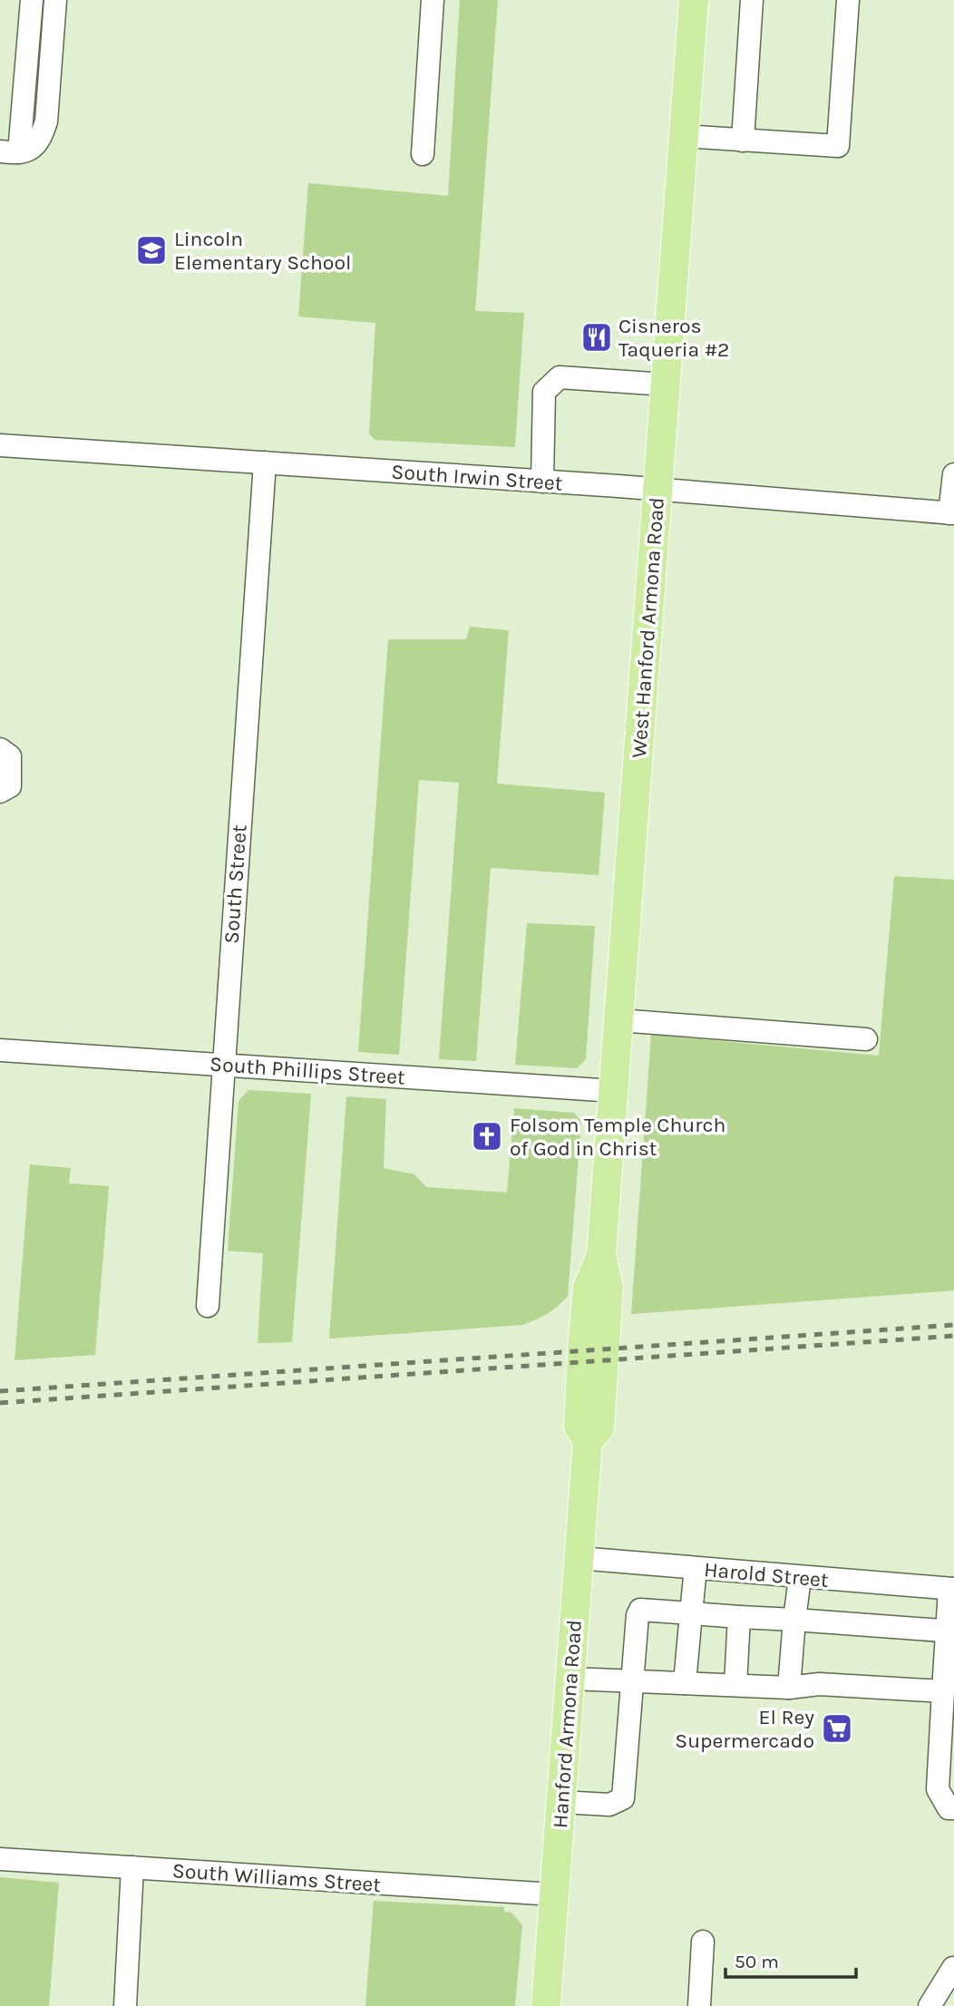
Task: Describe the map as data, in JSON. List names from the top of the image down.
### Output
{
  "streets": {
    "main road": ["West Hanford Armona Road", "Hanford Armona Road"],
    "street": [
      "South Irwin Street",
      "South Street",
      "South Phillips Street",
      "Harold Street",
      "South Williams Street"
    ]
  },
  "crossings": [
    ["South Irwin Street", "West Hanford Armona Road"],
    ["South Irwin Street", "South Street"],
    ["West Hanford Armona Road", "South Phillips Street"],
    ["West Hanford Armona Road", "Hanford Armona Road"],
    ["South Street", "South Phillips Street"],
    ["Harold Street", "Hanford Armona Road"],
    ["Hanford Armona Road", "South Williams Street"]
  ],
  "places": {
    "school or university": ["Lincoln Elementary School"],
    "restaurant": ["Cisneros Taqueria #2"],
    "church": ["Folsom Temple Church of God in Christ"],
    "supermarket": ["El Rey Supermercado"]
  },
  "scale_bar": "50 m"
}
